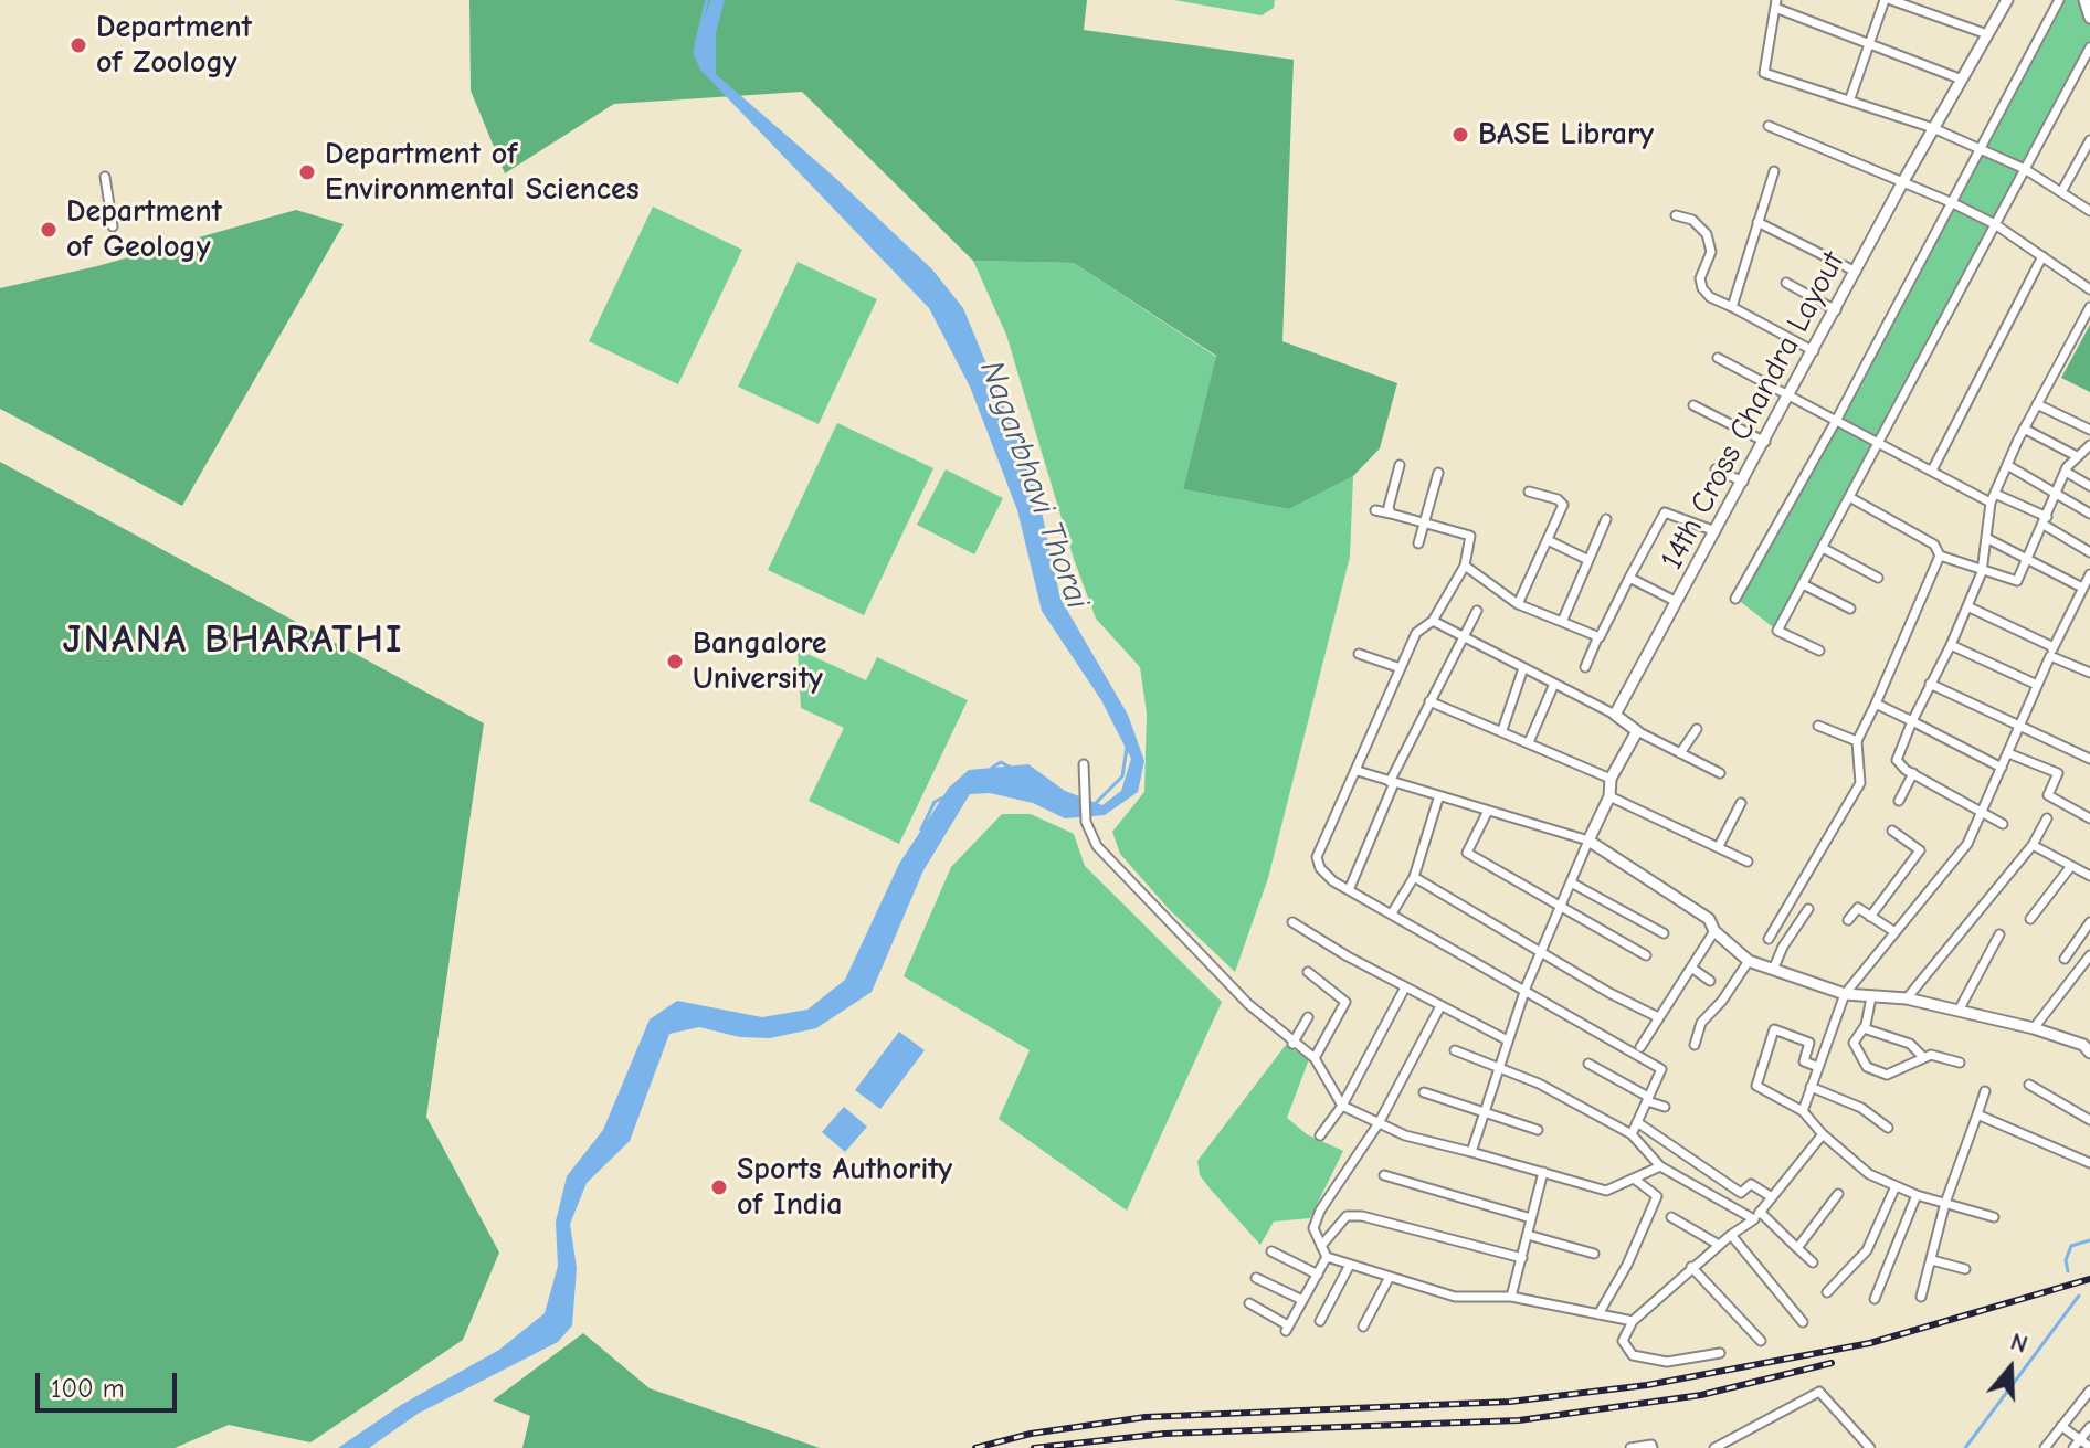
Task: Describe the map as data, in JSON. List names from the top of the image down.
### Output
{
  "streets": {
    "street": ["14th Cross Chandra Layout"]
  },
  "districts": ["JNANA BHARATHI"],
  "water": ["Nagarbhavi Thorai"],
  "places": [
    "Department of Zoology",
    "BASE Library",
    "Department of Environmental Sciences",
    "Department of Geology",
    "Bangalore University",
    "Sports Authority of India"
  ],
  "scale_bar": "100 m",
  "north": "top"
}
